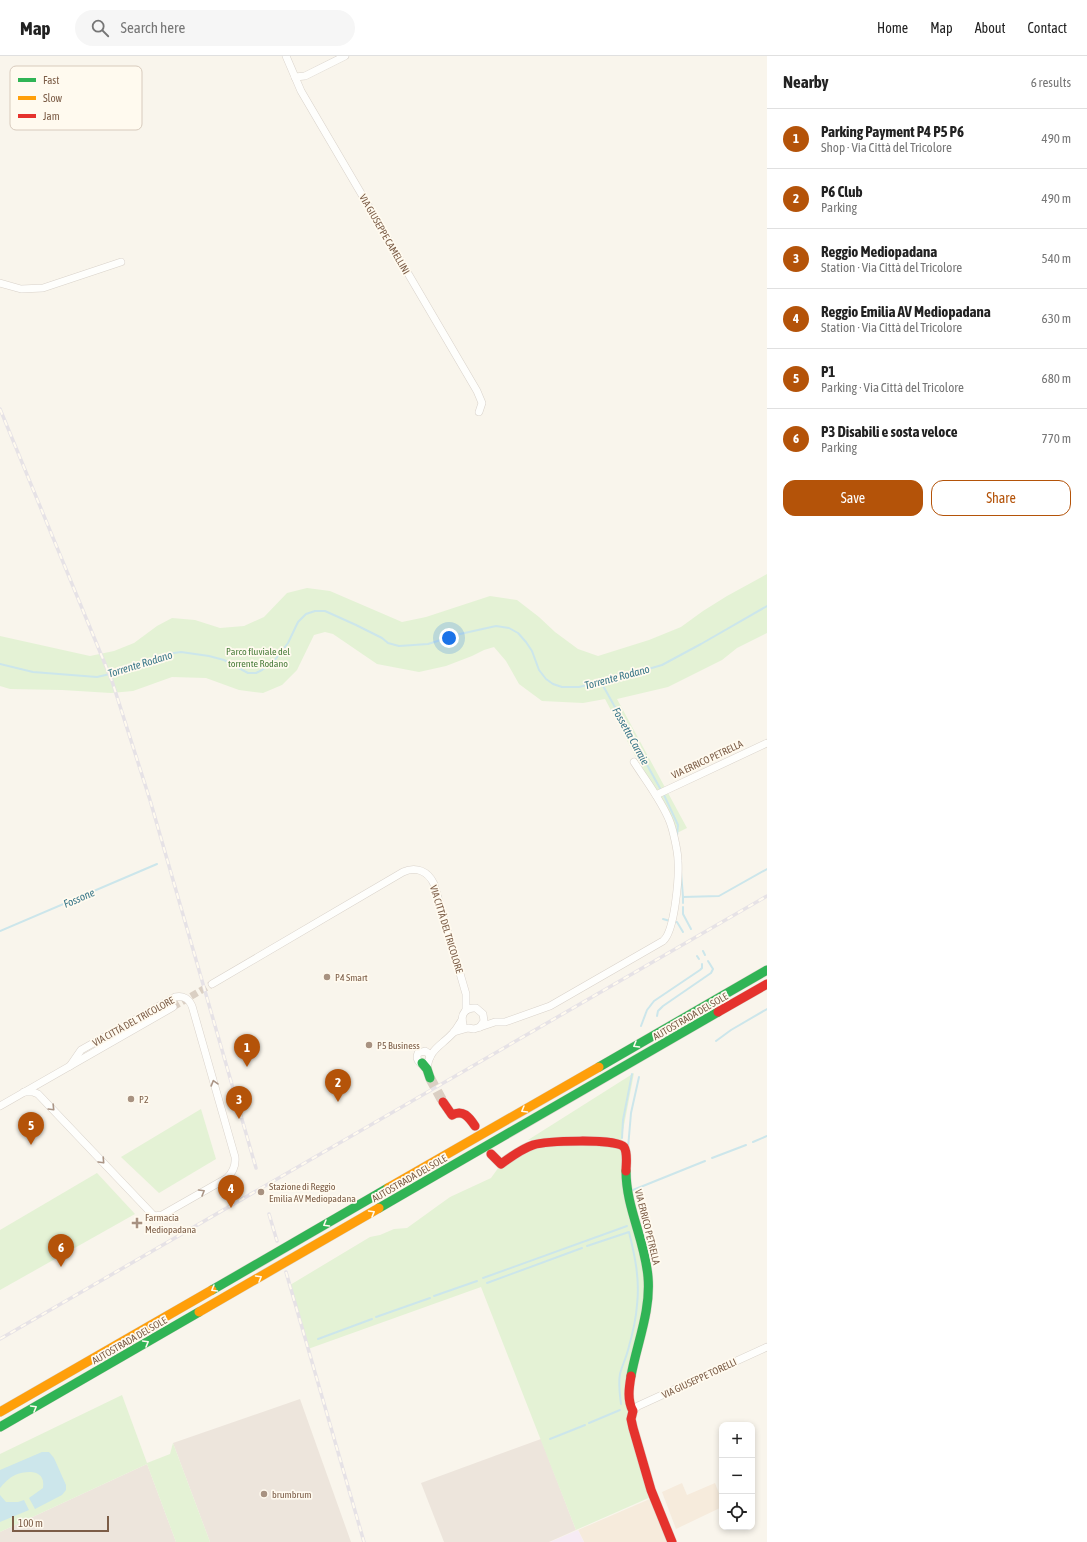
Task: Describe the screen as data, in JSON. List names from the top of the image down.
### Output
{
  "streets": {
    "main road": ["VIA ERRICO PETRELLA", "AUTOSTRADA DEL SOLE"],
    "street": ["VIA GIUSEPPE CAMELLINI", "VIA CITTÀ DEL TRICOLORE", "VIA GIUSEPPE TORELLI"]
  },
  "crossings": [
    ["VIA ERRICO PETRELLA", "VIA GIUSEPPE TORELLI"]
  ],
  "water": ["Torrente Rodano", "Fossetta Carraie", "Fossone"],
  "parks": ["Parco fluviale del torrente Rodano"],
  "places": {
    "other": [
      "P4 Smart",
      "P5 Business",
      "P2",
      "Stazione di Reggio Emilia AV Mediopadana",
      "brumbrum"
    ],
    "health": ["Farmacia Mediopadana"]
  },
  "legend": ["Fast", "Slow", "Jam"],
  "scale_bar": "100 m",
  "page": {
    "header": "Map",
    "search": "Search here",
    "nav": [
      "Home",
      "Map",
      "About",
      "Contact"
    ],
    "heading": ["Nearby", "6 results"],
    "list": [
      {
        "mark": "1",
        "name": "Parking Payment P4 P5 P6",
        "note": "Shop · Via Città del Tricolore",
        "value": "490 m"
      },
      {
        "mark": "2",
        "name": "P6 Club",
        "note": "Parking",
        "value": "490 m"
      },
      {
        "mark": "3",
        "name": "Reggio Mediopadana",
        "note": "Station · Via Città del Tricolore",
        "value": "540 m"
      },
      {
        "mark": "4",
        "name": "Reggio Emilia AV Mediopadana",
        "note": "Station · Via Città del Tricolore",
        "value": "630 m"
      },
      {
        "mark": "5",
        "name": "P1",
        "note": "Parking · Via Città del Tricolore",
        "value": "680 m"
      },
      {
        "mark": "6",
        "name": "P3 Disabili e sosta veloce",
        "note": "Parking",
        "value": "770 m"
      }
    ],
    "buttons": ["Save", "Share"],
    "pins": [
      "1",
      "2",
      "3",
      "5",
      "4",
      "6"
    ],
    "map_buttons": ["+", "−"],
    "scale": "100 m"
  }
}
